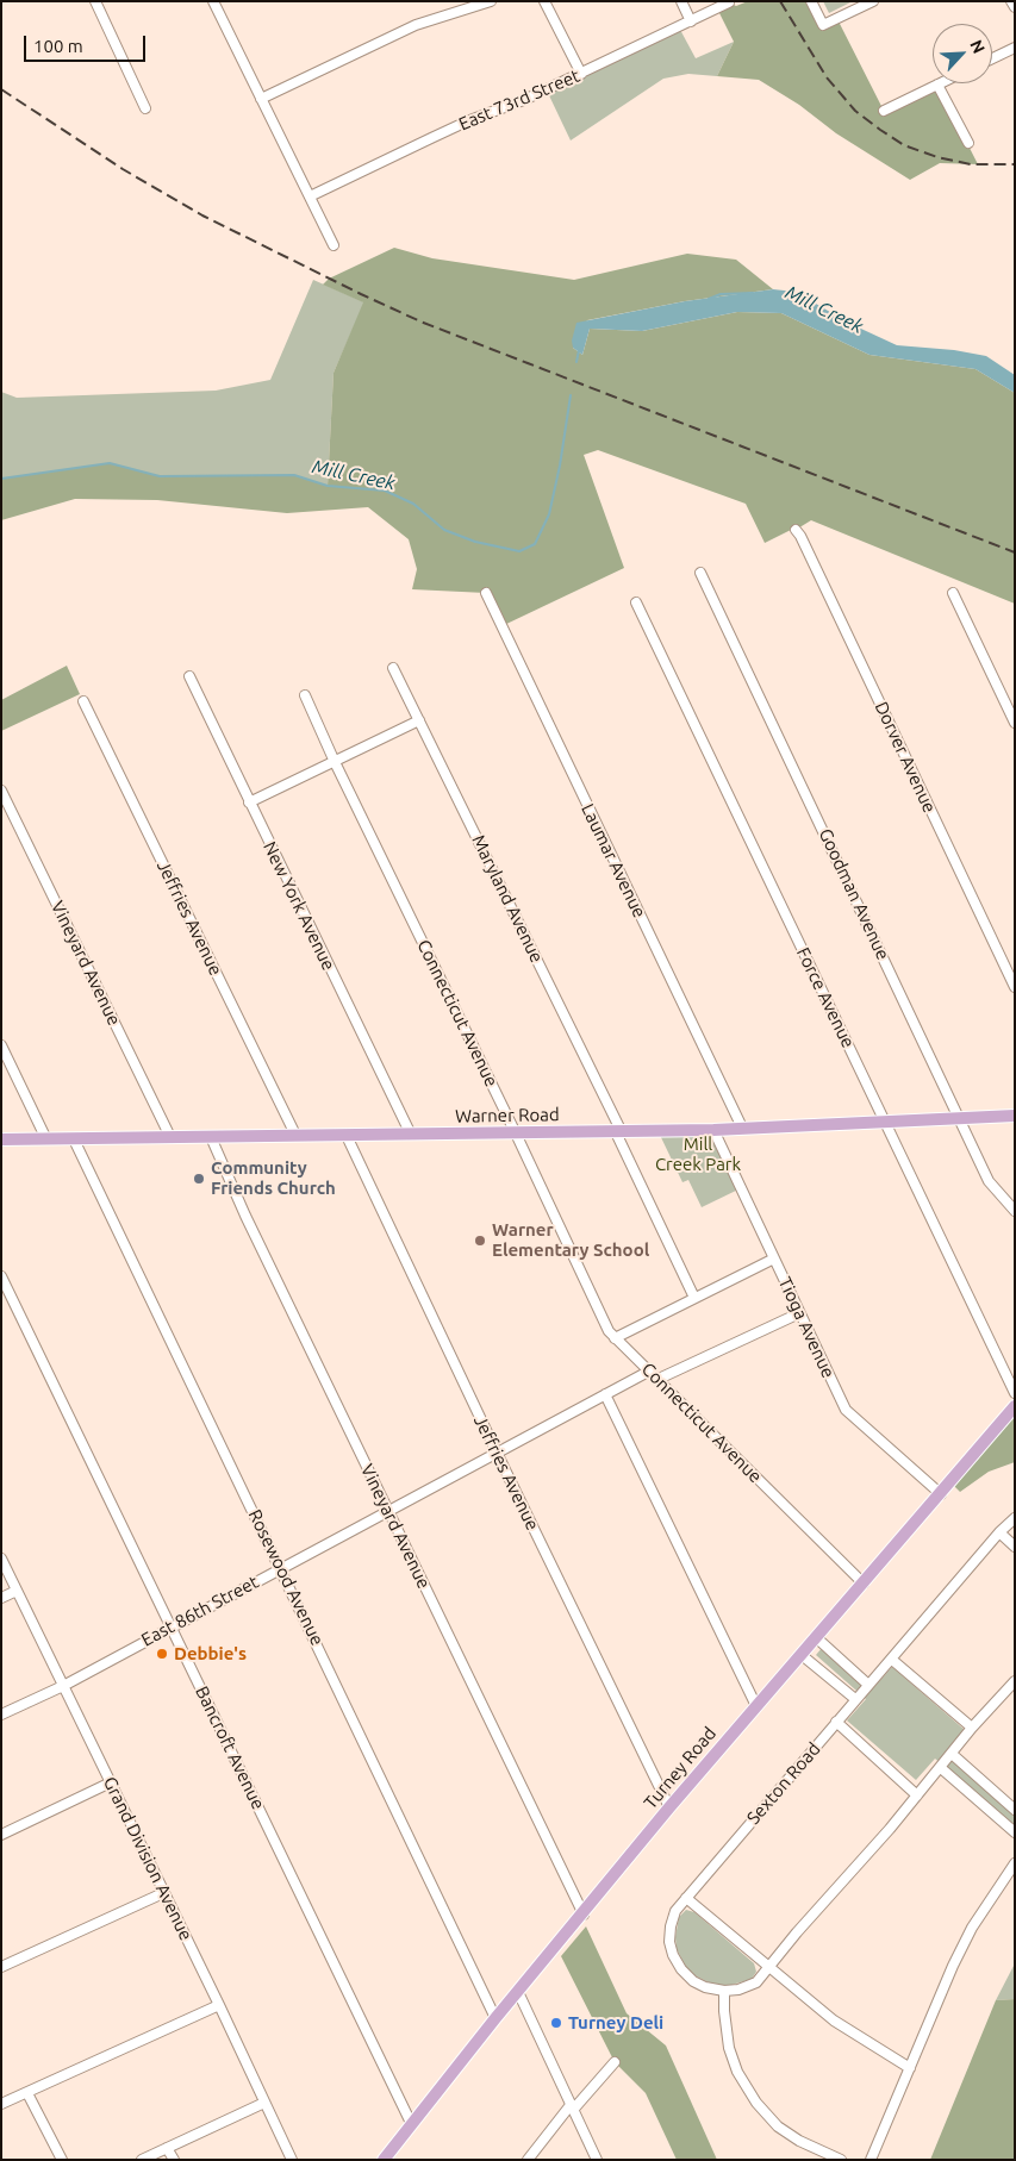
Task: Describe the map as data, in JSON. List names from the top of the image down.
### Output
{
  "streets": {
    "main road": ["Warner Road", "Turney Road"],
    "street": [
      "East 73rd Street",
      "Dorver Avenue",
      "Laumar Avenue",
      "Goodman Avenue",
      "Maryland Avenue",
      "New York Avenue",
      "Jeffries Avenue",
      "Vineyard Avenue",
      "Force Avenue",
      "Connecticut Avenue",
      "Tioga Avenue",
      "Rosewood Avenue",
      "East 86th Street",
      "Bancroft Avenue",
      "Sexton Road",
      "Grand Division Avenue"
    ]
  },
  "crossings": [
    ["Laumar Avenue", "Warner Road"],
    ["Goodman Avenue", "Warner Road"],
    ["Maryland Avenue", "Warner Road"],
    ["New York Avenue", "Warner Road"],
    ["Jeffries Avenue", "Warner Road"],
    ["Jeffries Avenue", "East 86th Street"],
    ["Jeffries Avenue", "Turney Road"],
    ["Vineyard Avenue", "Warner Road"],
    ["Vineyard Avenue", "East 86th Street"],
    ["Vineyard Avenue", "Turney Road"],
    ["Force Avenue", "Warner Road"],
    ["Connecticut Avenue", "Warner Road"],
    ["Connecticut Avenue", "East 86th Street"],
    ["Connecticut Avenue", "Turney Road"],
    ["Warner Road", "Tioga Avenue"],
    ["Warner Road", "Rosewood Avenue"],
    ["Tioga Avenue", "Turney Road"],
    ["Rosewood Avenue", "East 86th Street"],
    ["Rosewood Avenue", "Turney Road"],
    ["East 86th Street", "Bancroft Avenue"],
    ["East 86th Street", "Grand Division Avenue"],
    ["Bancroft Avenue", "Turney Road"]
  ],
  "water": ["Mill Creek"],
  "parks": ["Mill Creek Park"],
  "places": [
    "Community Friends Church",
    "Warner Elementary School",
    "Debbie's",
    "Turney Deli"
  ],
  "scale_bar": "100 m",
  "north": "top right"
}
